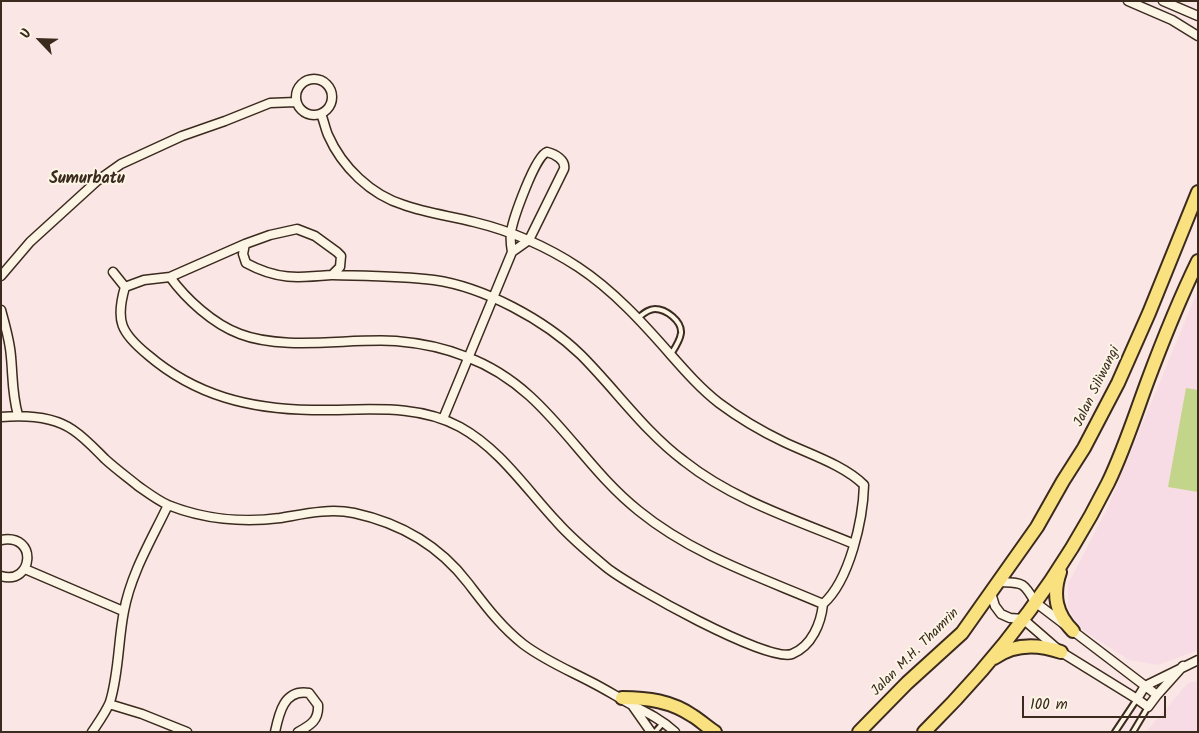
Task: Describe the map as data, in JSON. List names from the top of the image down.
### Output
{
  "streets": {
    "main road": ["Jalan Siliwangi", "Jalan M.H. Thamrin"]
  },
  "crossings": [
    ["Jalan Siliwangi", "Jalan M.H. Thamrin"]
  ],
  "districts": ["Sumurbatu"],
  "scale_bar": "100 m",
  "north": "top left"
}
